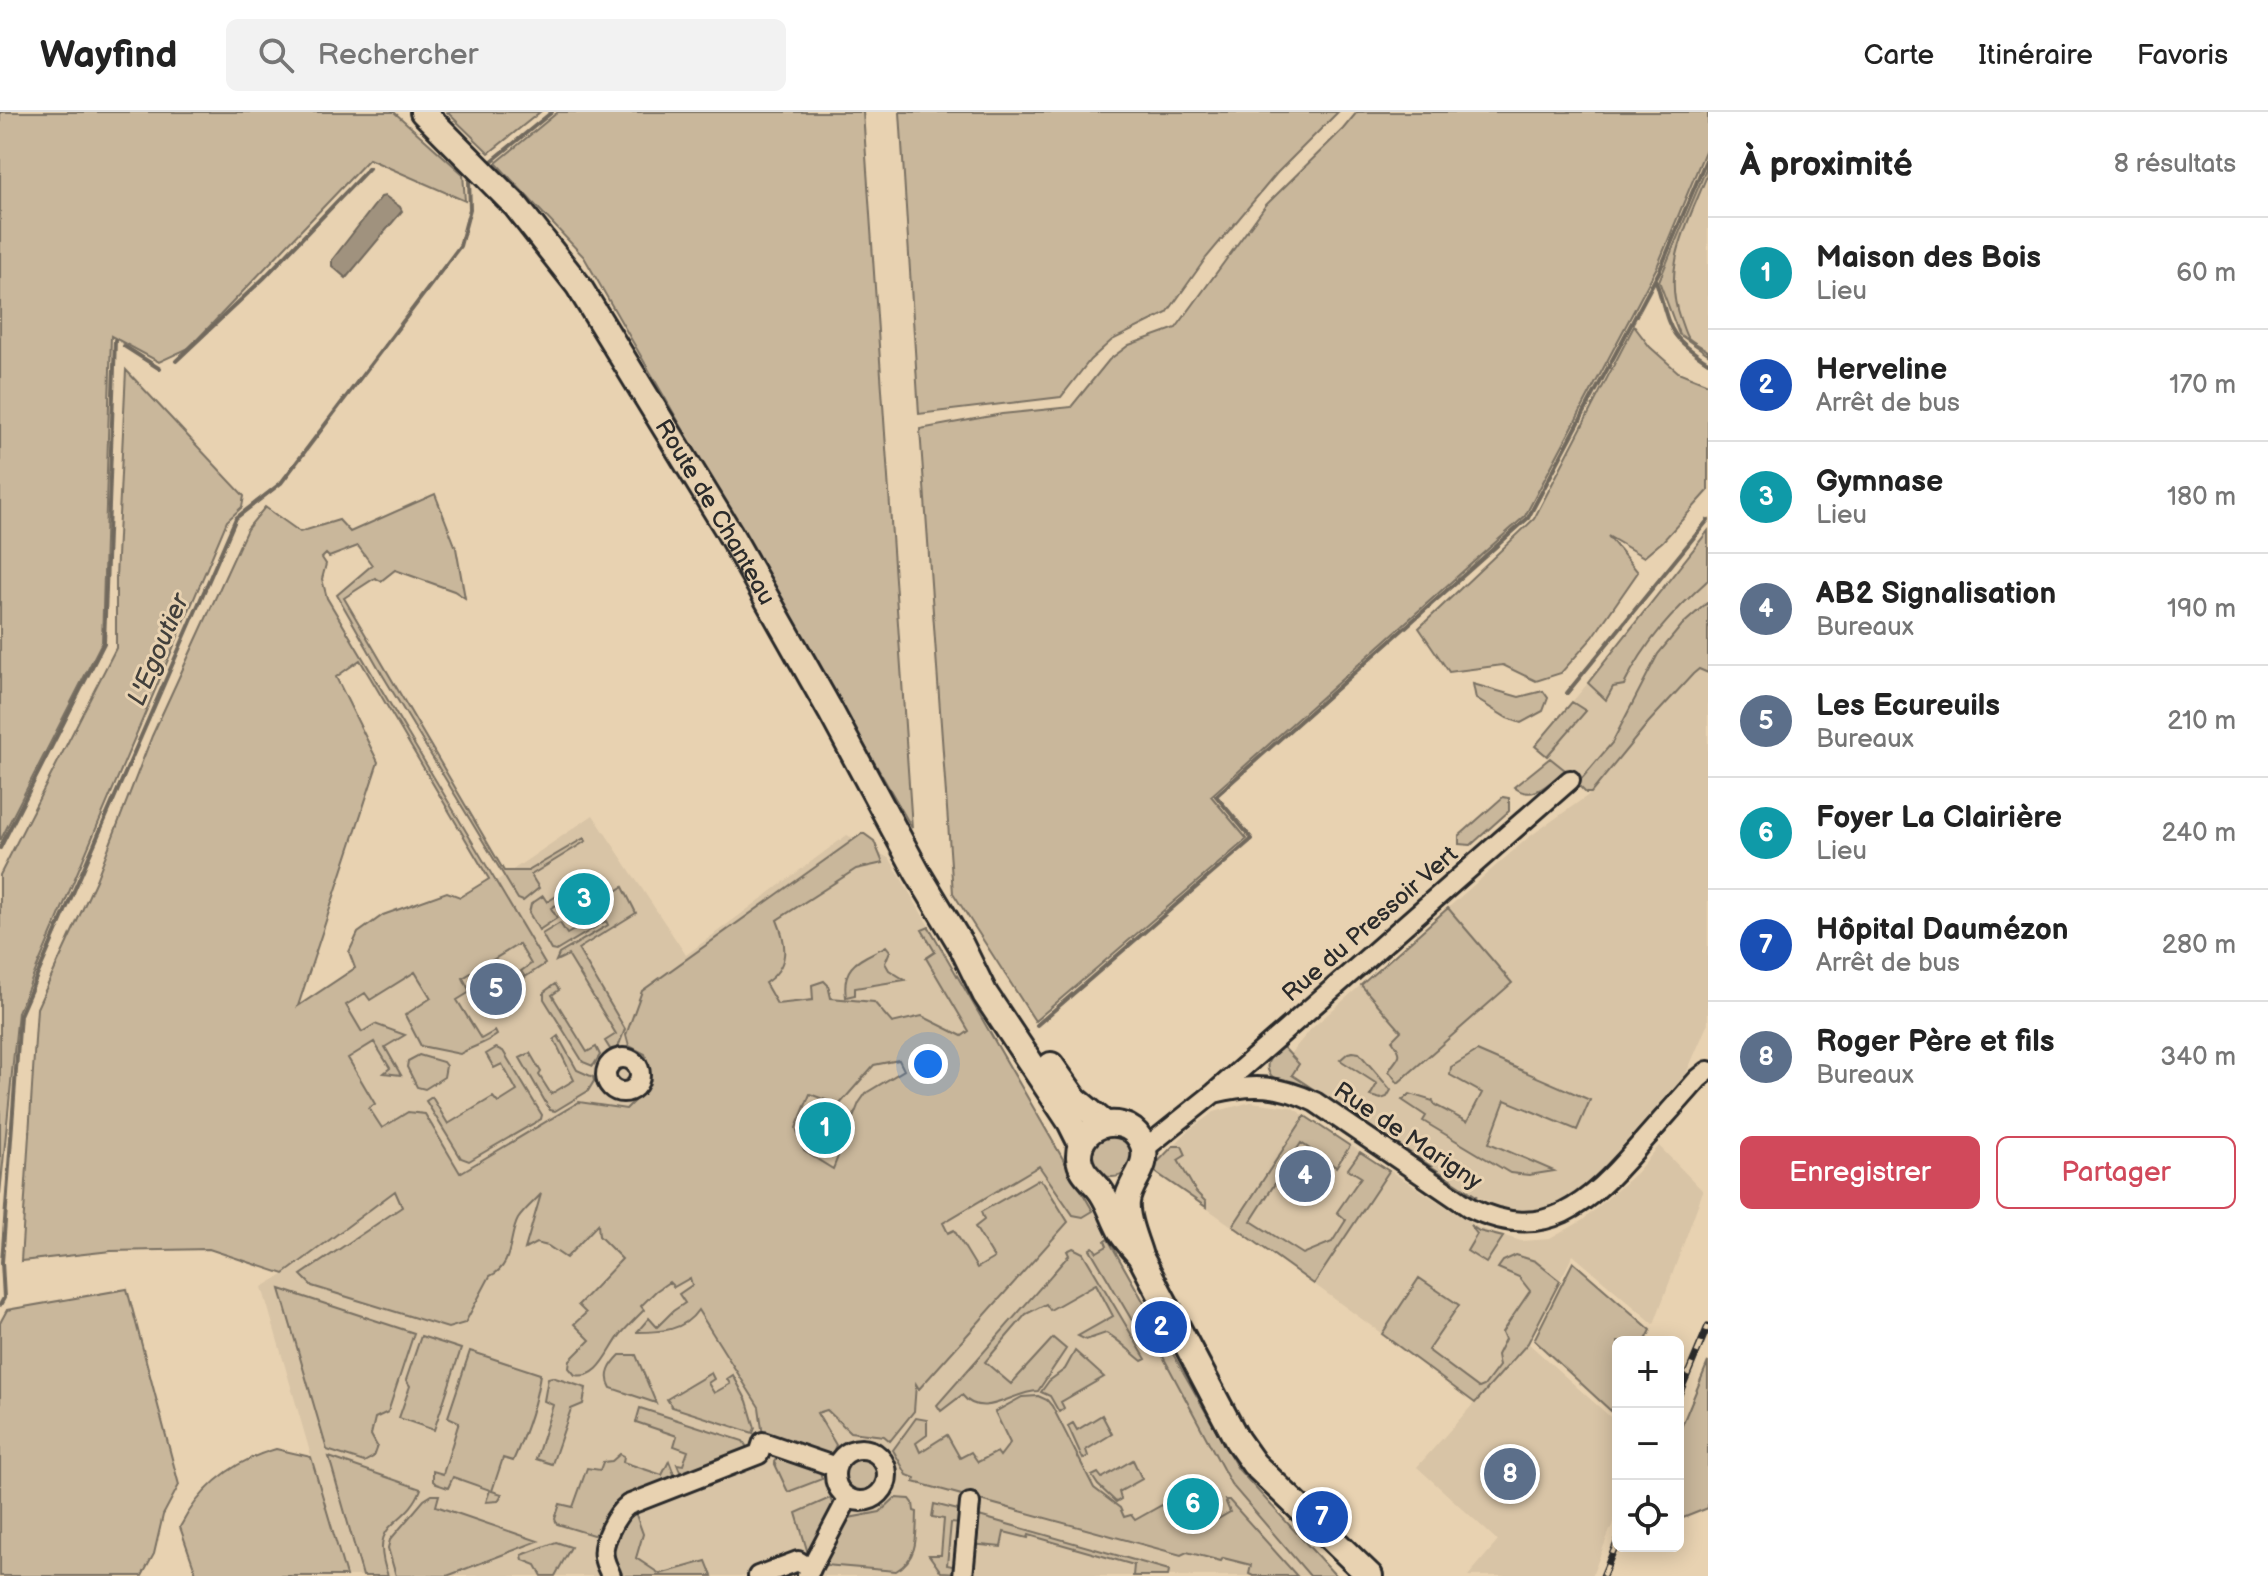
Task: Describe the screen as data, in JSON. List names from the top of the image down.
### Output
{
  "streets": {
    "main road": ["Route de Chanteau"],
    "street": ["Rue du Pressoir Vert", "Rue de Marigny"]
  },
  "crossings": [
    ["Route de Chanteau", "Rue du Pressoir Vert"],
    ["Rue du Pressoir Vert", "Rue de Marigny"]
  ],
  "water": ["L'Egoutier"],
  "page": {
    "header": "Wayfind",
    "search": "Rechercher",
    "nav": ["Carte", "Itinéraire", "Favoris"],
    "heading": ["À proximité", "8 résultats"],
    "list": [
      {
        "mark": "1",
        "name": "Maison des Bois",
        "note": "Lieu",
        "value": "60 m"
      },
      {
        "mark": "2",
        "name": "Herveline",
        "note": "Arrêt de bus",
        "value": "170 m"
      },
      {
        "mark": "3",
        "name": "Gymnase",
        "note": "Lieu",
        "value": "180 m"
      },
      {
        "mark": "4",
        "name": "AB2 Signalisation",
        "note": "Bureaux",
        "value": "190 m"
      },
      {
        "mark": "5",
        "name": "Les Ecureuils",
        "note": "Bureaux",
        "value": "210 m"
      },
      {
        "mark": "6",
        "name": "Foyer La Clairière",
        "note": "Lieu",
        "value": "240 m"
      },
      {
        "mark": "7",
        "name": "Hôpital Daumézon",
        "note": "Arrêt de bus",
        "value": "280 m"
      },
      {
        "mark": "8",
        "name": "Roger Père et fils",
        "note": "Bureaux",
        "value": "340 m"
      }
    ],
    "pins": [
      "3",
      "5",
      "1",
      "4",
      "2",
      "8",
      "6",
      "7"
    ],
    "buttons": ["Enregistrer", "Partager"],
    "map_buttons": ["+", "−"]
  }
}
